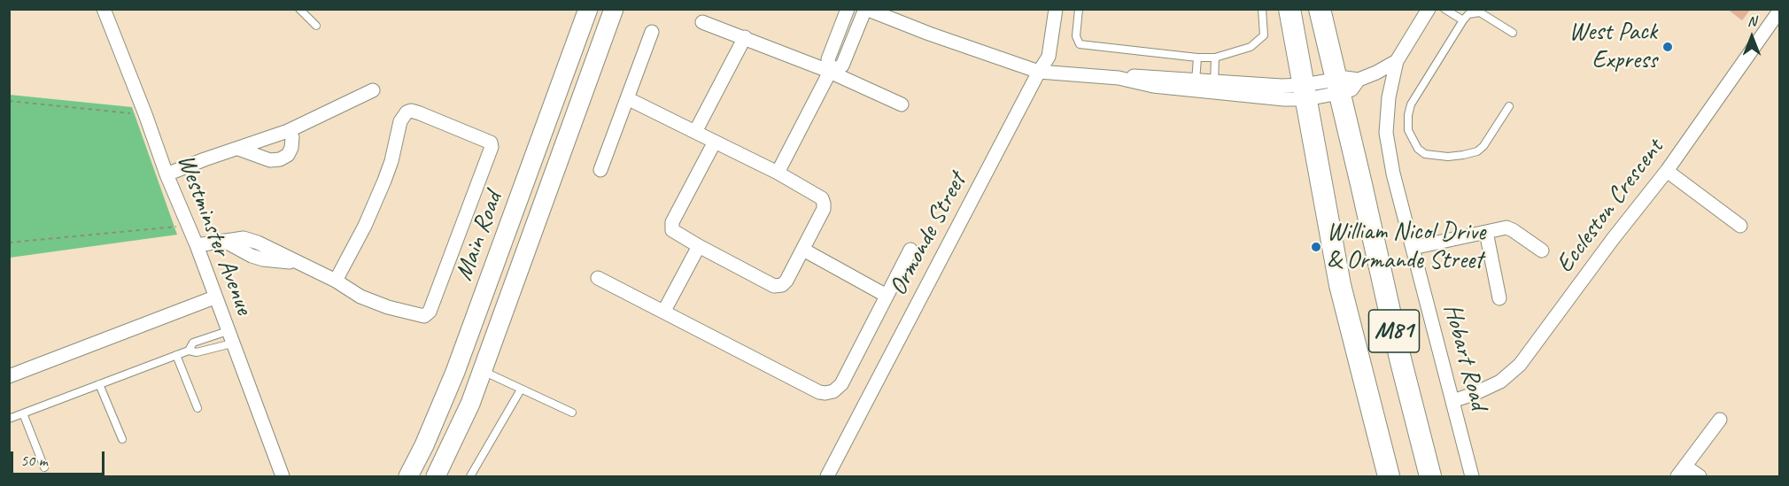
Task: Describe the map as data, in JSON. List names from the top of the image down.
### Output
{
  "streets": {
    "main road": ["Main Road", "M81"],
    "street": [
      "Eccleston Crescent",
      "Westminster Avenue",
      "Ormonde Street",
      "Hobart Road"
    ]
  },
  "crossings": [
    ["Eccleston Crescent", "Hobart Road"]
  ],
  "places": ["West Pack Express", "William Nicol Drive & Ormande Street"],
  "scale_bar": "50 m",
  "north": "top"
}
